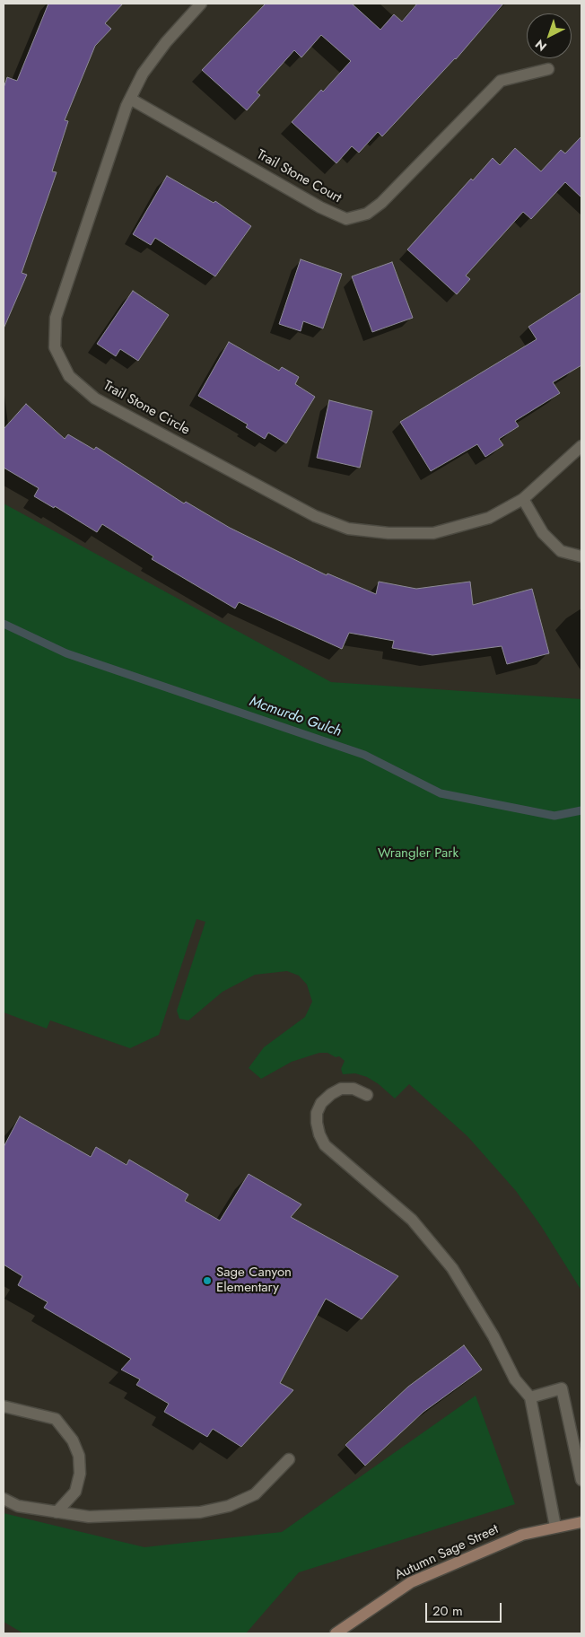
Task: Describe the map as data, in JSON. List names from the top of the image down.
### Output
{
  "streets": {
    "street": ["Trail Stone Court", "Trail Stone Circle", "Autumn Sage Street"]
  },
  "crossings": [
    ["Trail Stone Court", "Trail Stone Circle"]
  ],
  "water": ["Mcmurdo Gulch"],
  "parks": ["Wrangler Park"],
  "places": ["Sage Canyon Elementary"],
  "scale_bar": "20 m",
  "north": "bottom left"
}
